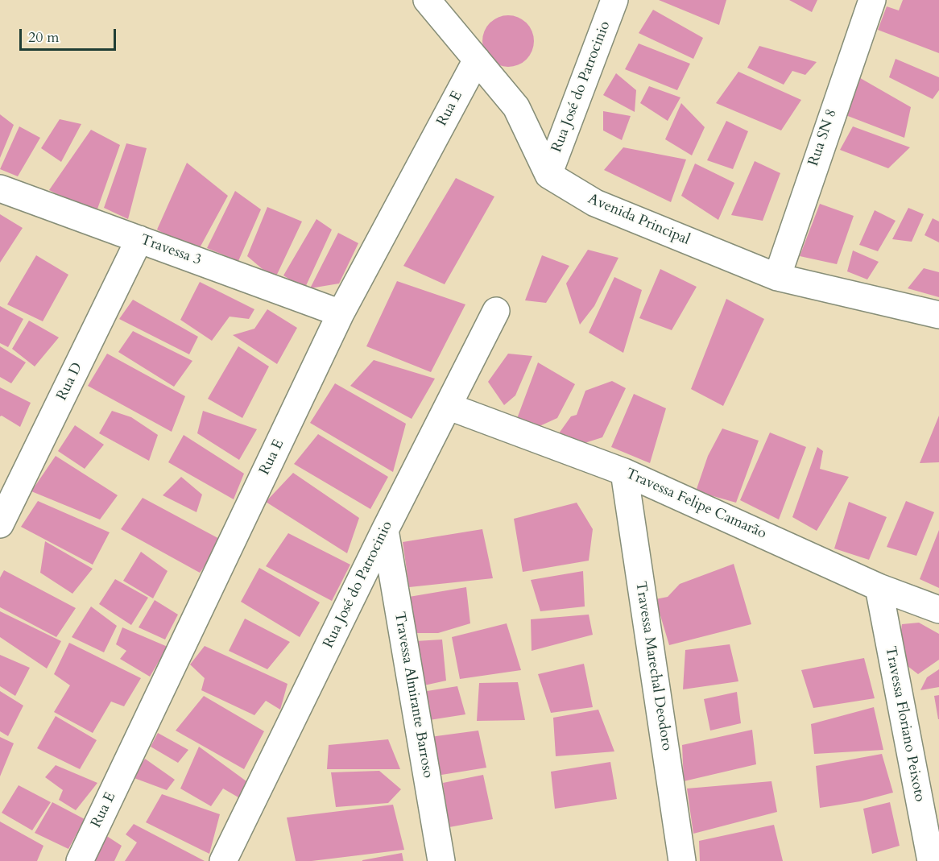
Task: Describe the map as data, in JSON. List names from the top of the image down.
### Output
{
  "streets": {
    "street": [
      "Rua José do Patrocinio",
      "Rua E",
      "Rua SN 8",
      "Avenida Principal",
      "Travessa 3",
      "Rua D",
      "Travessa Felipe Camarão",
      "Travessa Marechal Deodoro",
      "Travessa Almirante Barroso",
      "Travessa Floriano Peixoto"
    ]
  },
  "crossings": [
    ["Rua José do Patrocinio", "Avenida Principal"],
    ["Rua José do Patrocinio", "Travessa Felipe Camarão"],
    ["Rua José do Patrocinio", "Travessa Almirante Barroso"],
    ["Rua E", "Travessa 3"],
    ["Rua SN 8", "Avenida Principal"],
    ["Travessa 3", "Rua D"],
    ["Travessa Felipe Camarão", "Travessa Marechal Deodoro"],
    ["Travessa Felipe Camarão", "Travessa Floriano Peixoto"]
  ],
  "scale_bar": "20 m"
}
